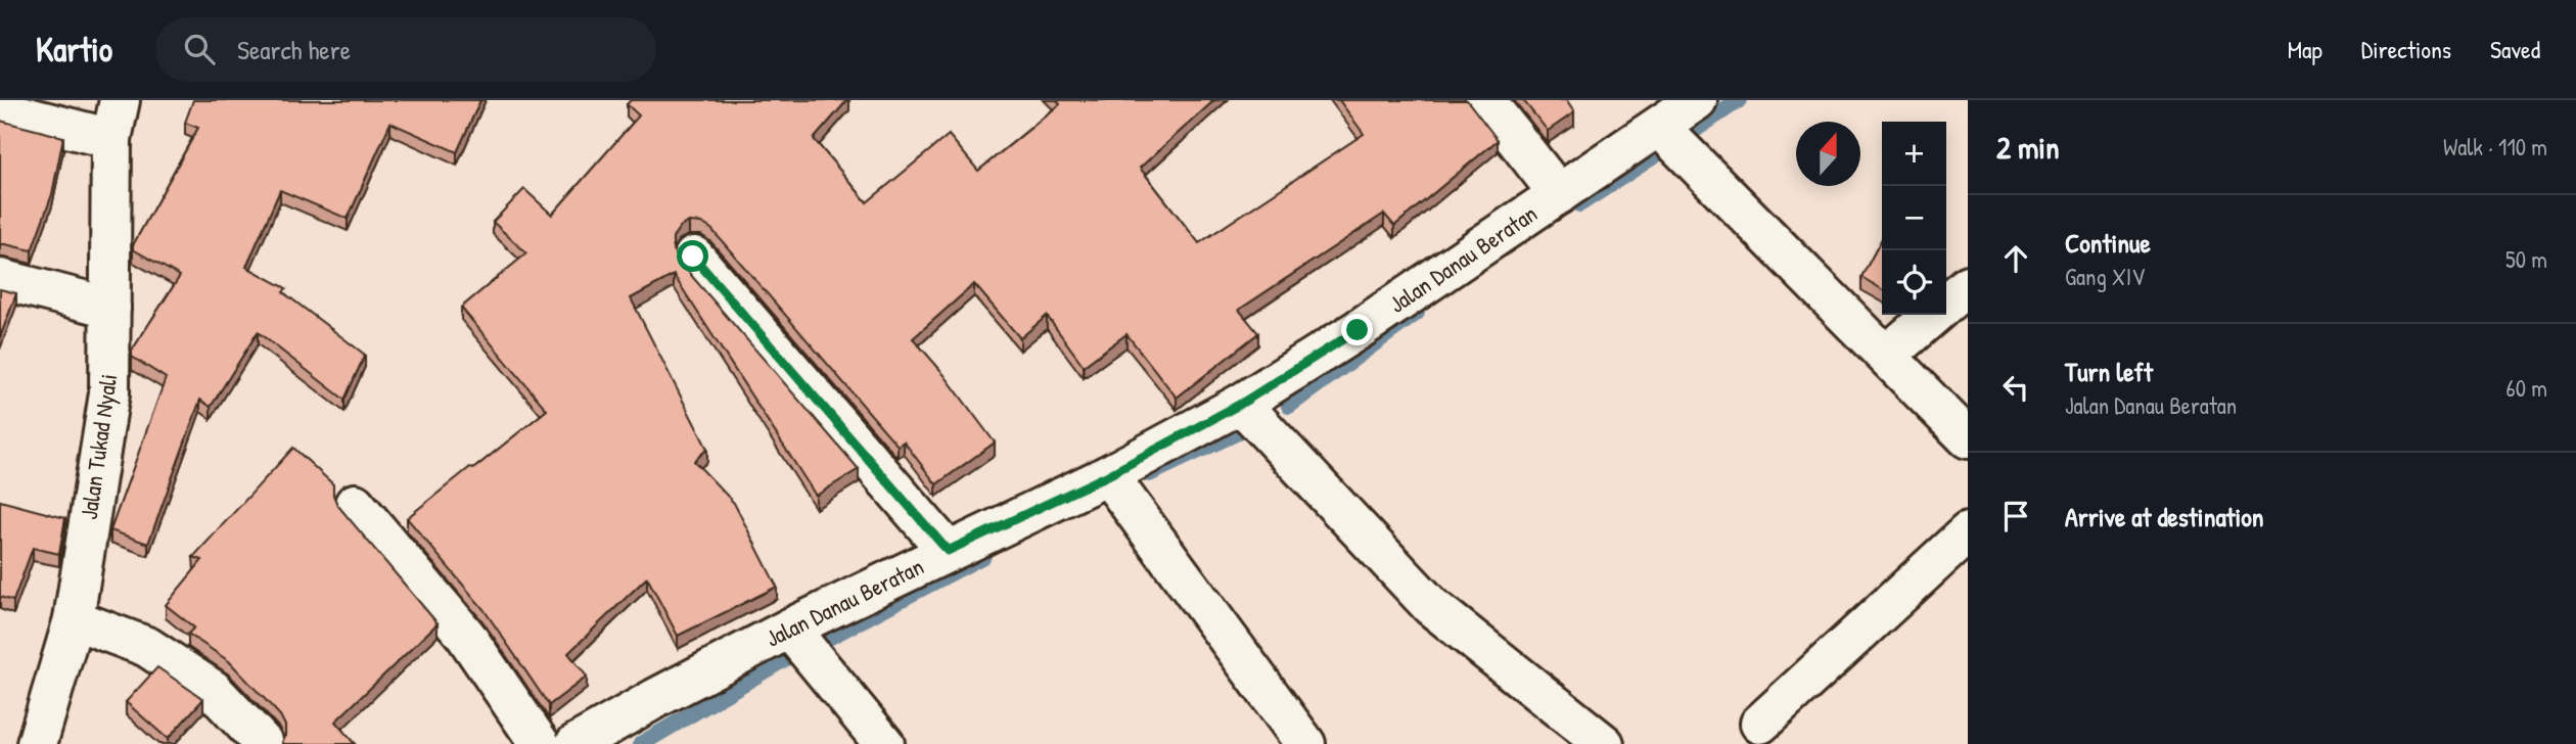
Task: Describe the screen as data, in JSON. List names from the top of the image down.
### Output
{
  "streets": {
    "street": ["Jalan Danau Beratan", "Jalan Tukad Nyali"]
  },
  "north": "top",
  "page": {
    "header": "Kartio",
    "search": "Search here",
    "nav": ["Map", "Directions", "Saved"],
    "heading": ["2 min", "Walk · 110 m"],
    "map_buttons": ["+", "−"],
    "list": [
      ["Continue", "Gang XIV", "50 m"],
      ["Turn left", "Jalan Danau Beratan", "60 m"],
      "Arrive at destination"
    ]
  }
}
